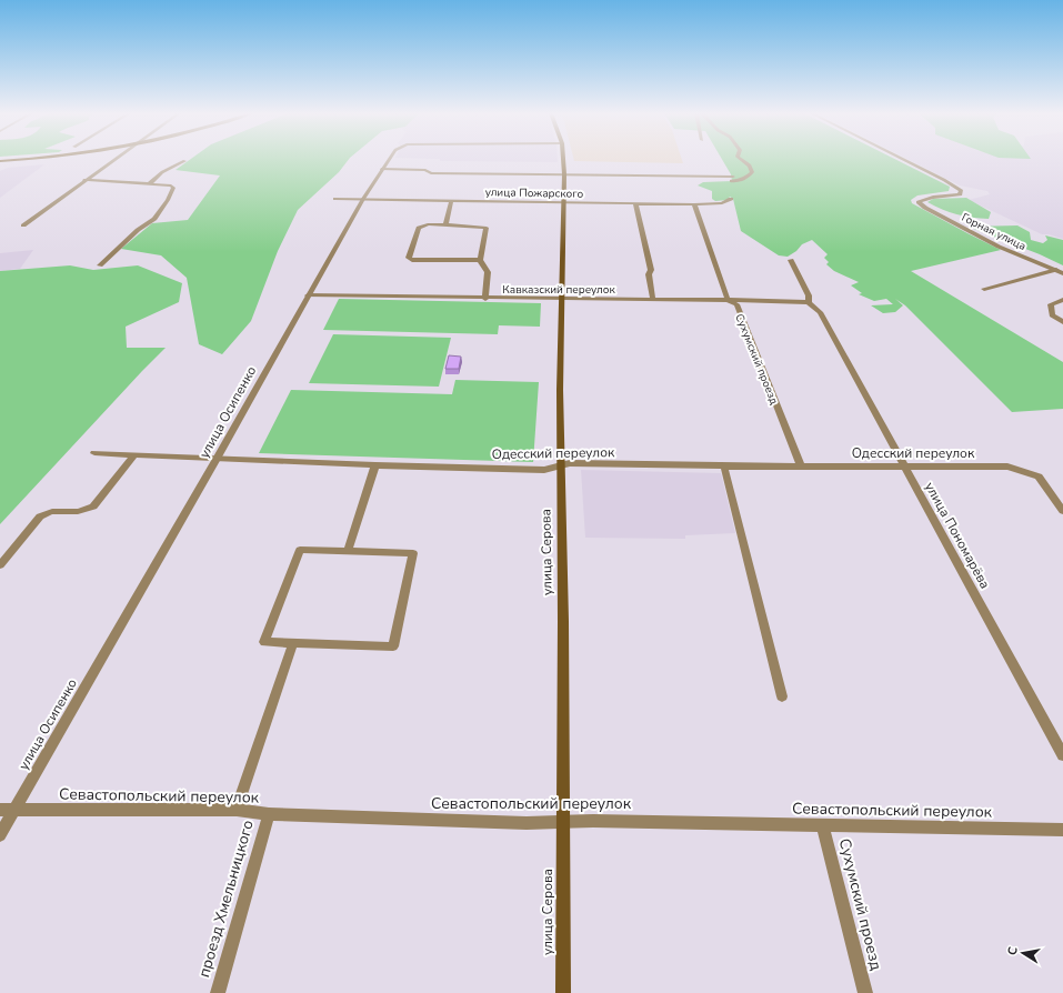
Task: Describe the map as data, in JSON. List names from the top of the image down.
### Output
{
  "streets": {
    "main road": ["улица Серова"],
    "street": [
      "улица Пожарского",
      "Горная улица",
      "Кавказский переулок",
      "Сухумский проезд",
      "улица Осипенко",
      "Одесский переулок",
      "улица Пономарёва",
      "Севастопольский переулок",
      "проезд Хмельницкого"
    ]
  },
  "crossings": [
    ["улица Пожарского", "Сухумский проезд"],
    ["улица Пожарского", "улица Осипенко"],
    ["улица Пожарского", "улица Серова"],
    ["Кавказский переулок", "Сухумский проезд"],
    ["Кавказский переулок", "улица Осипенко"],
    ["Кавказский переулок", "улица Пономарёва"],
    ["Кавказский переулок", "улица Серова"],
    ["Сухумский проезд", "Одесский переулок"],
    ["Сухумский проезд", "Севастопольский переулок"],
    ["улица Осипенко", "Одесский переулок"],
    ["улица Осипенко", "Севастопольский переулок"],
    ["Одесский переулок", "улица Пономарёва"],
    ["Одесский переулок", "улица Серова"],
    ["улица Серова", "Севастопольский переулок"],
    ["Севастопольский переулок", "проезд Хмельницкого"]
  ],
  "north": "left"
}
